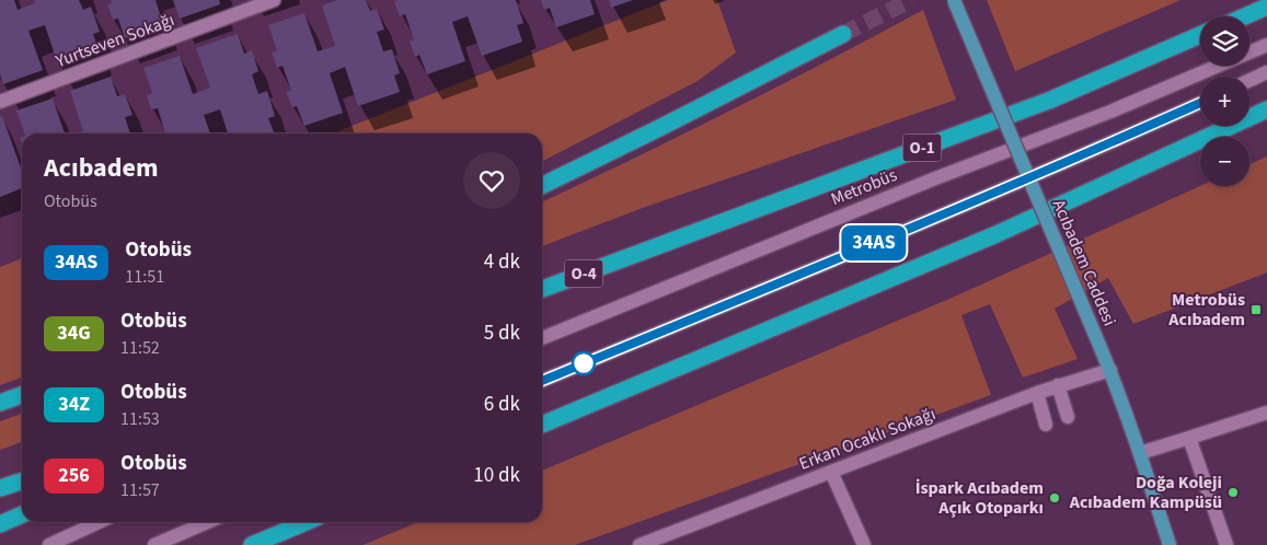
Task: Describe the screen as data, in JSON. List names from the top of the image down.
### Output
{
  "streets": {
    "highway": ["O-1", "O-4"],
    "main road": ["Acıbadem Caddesi"],
    "street": ["Yurtseven Sokağı", "Metrobüs", "Erkan Ocaklı Sokağı"]
  },
  "crossings": [
    ["O-1", "O-4"],
    ["Acıbadem Caddesi", "Erkan Ocaklı Sokağı"]
  ],
  "places": {
    "transit": ["Metrobüs Acıbadem"],
    "other": ["Doğa Koleji Acıbadem Kampüsü", "İspark Acıbadem Açık Otoparkı"]
  },
  "lines": ["bus line 34AS"],
  "page": {
    "on_map": "34AS",
    "map_buttons": ["+", "−"],
    "heading": ["Acıbadem", "Otobüs"],
    "list": [
      {
        "mark": "34AS",
        "name": "Otobüs",
        "note": "11:51",
        "value": "4 dk"
      },
      {
        "mark": "34G",
        "name": "Otobüs",
        "note": "11:52",
        "value": "5 dk"
      },
      {
        "mark": "34Z",
        "name": "Otobüs",
        "note": "11:53",
        "value": "6 dk"
      },
      {
        "mark": "256",
        "name": "Otobüs",
        "note": "11:57",
        "value": "10 dk"
      }
    ]
  }
}
